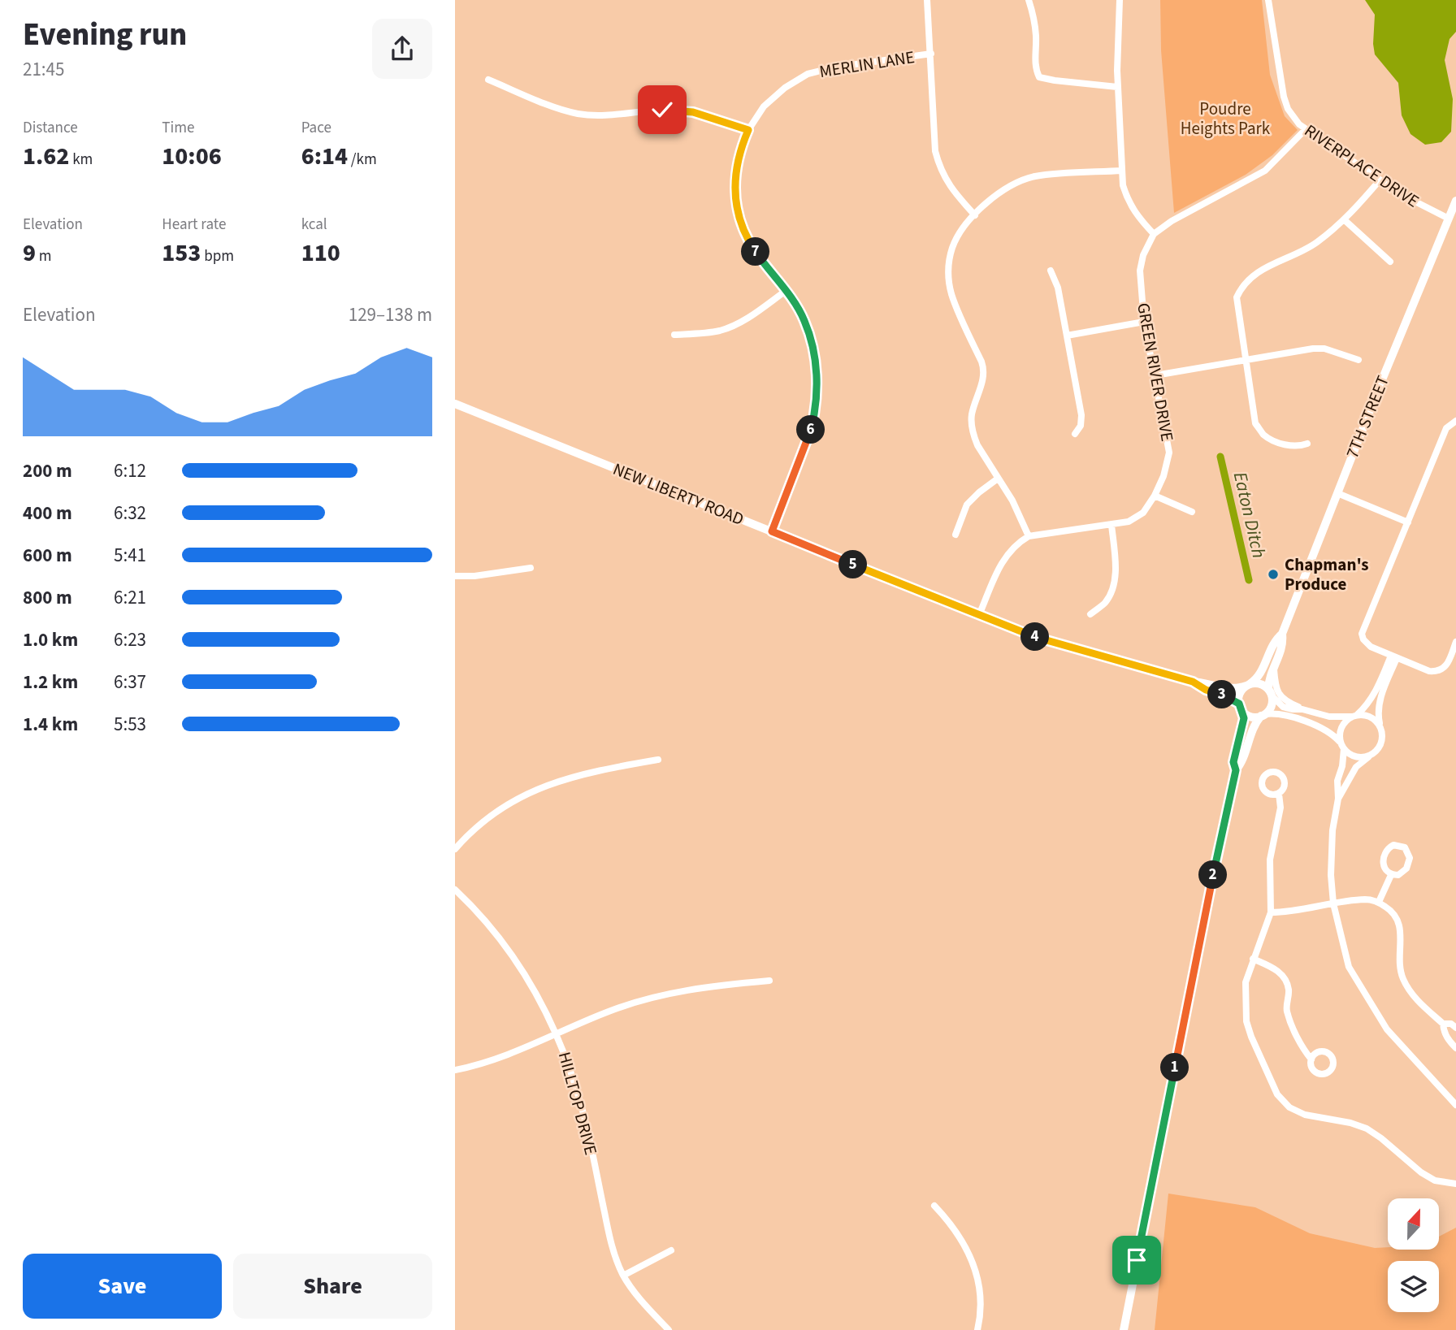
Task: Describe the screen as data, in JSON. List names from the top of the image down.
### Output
{
  "streets": {
    "street": [
      "MERLIN LANE",
      "RIVERPLACE DRIVE",
      "GREEN RIVER DRIVE",
      "7TH STREET",
      "NEW LIBERTY ROAD",
      "HILLTOP DRIVE"
    ]
  },
  "crossings": [
    ["MERLIN LANE", "NEW LIBERTY ROAD"],
    ["RIVERPLACE DRIVE", "7TH STREET"],
    ["7TH STREET", "NEW LIBERTY ROAD"]
  ],
  "water": ["Eaton Ditch"],
  "parks": ["Poudre Heights Park"],
  "places": ["Chapman's Produce"],
  "north": "top",
  "page": {
    "heading": ["Evening run", "21:45"],
    "stats": [
      ["Distance", "1.62 km"],
      ["Time", "10:06"],
      ["Pace", "6:14 /km"],
      ["Elevation", "9 m"],
      ["Heart rate", "153 bpm"],
      ["kcal", "110"]
    ],
    "pins": [
      "7",
      "6",
      "5",
      "4",
      "3",
      "2",
      "1"
    ],
    "chart": ["Elevation", "129–138 m"],
    "list": [
      {
        "name": "200 m",
        "note": "6:12"
      },
      {
        "name": "400 m",
        "note": "6:32"
      },
      {
        "name": "600 m",
        "note": "5:41"
      },
      {
        "name": "800 m",
        "note": "6:21"
      },
      {
        "name": "1.0 km",
        "note": "6:23"
      },
      {
        "name": "1.2 km",
        "note": "6:37"
      },
      {
        "name": "1.4 km",
        "note": "5:53"
      }
    ],
    "buttons": ["Save", "Share"]
  }
}
